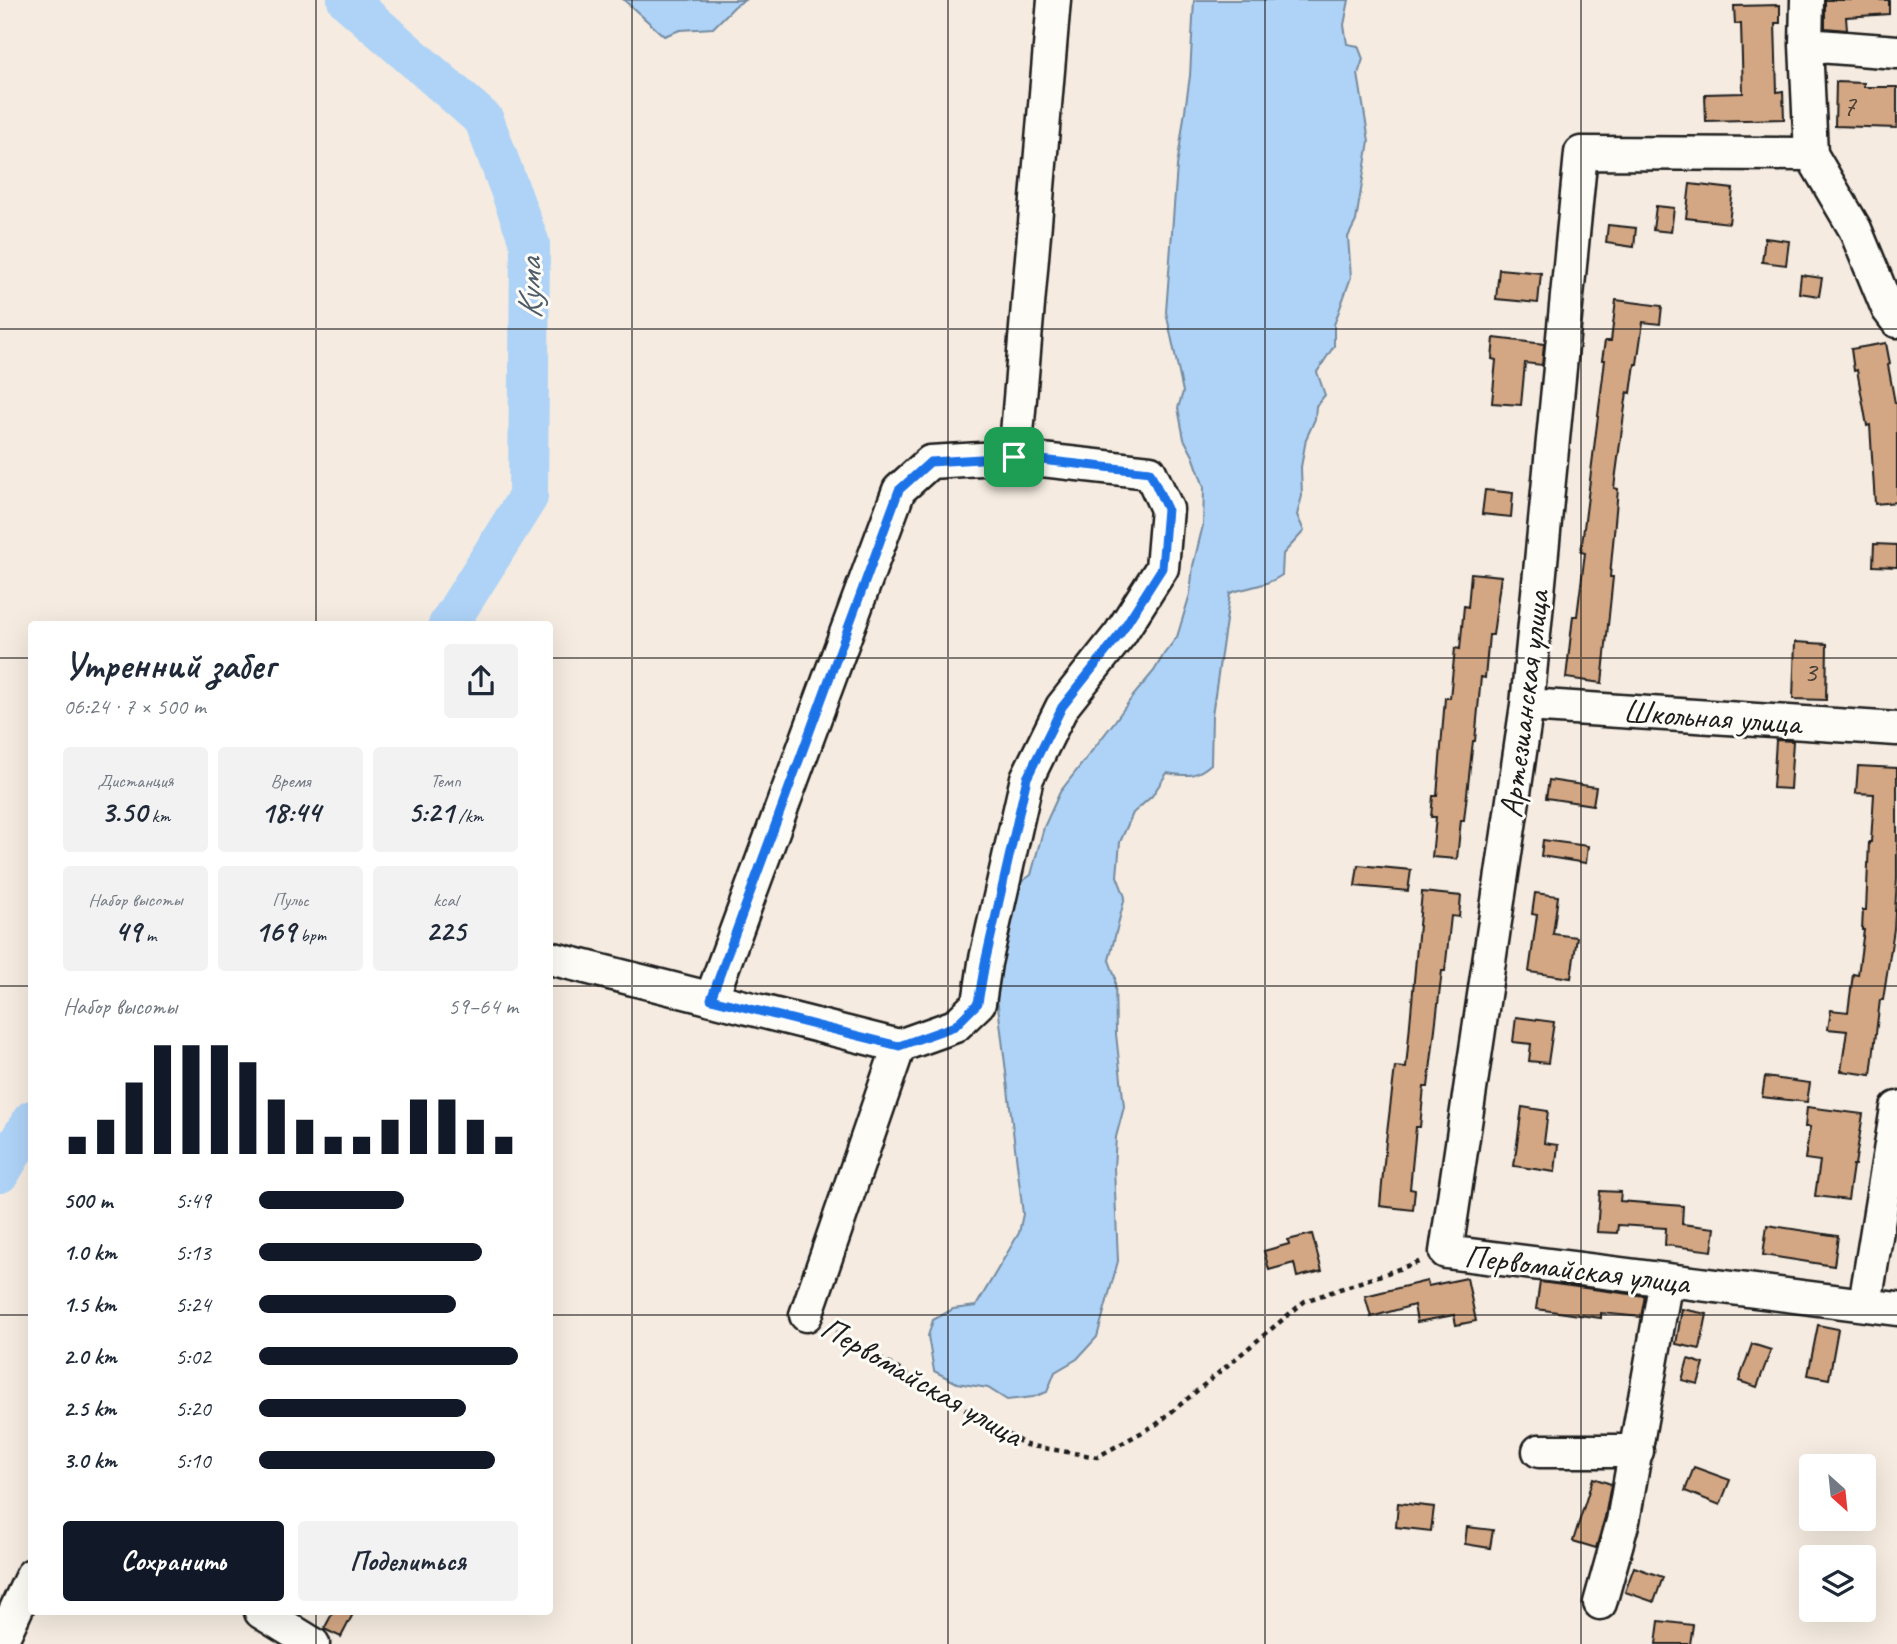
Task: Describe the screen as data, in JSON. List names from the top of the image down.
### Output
{
  "streets": {
    "street": ["Артезианская улица", "Школьная улица", "Первомайская улица"]
  },
  "crossings": [
    ["Артезианская улица", "Школьная улица"],
    ["Артезианская улица", "Первомайская улица"]
  ],
  "water": ["Кума"],
  "house_numbers": ["7", "3"],
  "north": "bottom right",
  "page": {
    "heading": ["Утренний забег", "06:24 · 7 × 500 m"],
    "stats": [
      ["Дистанция", "3.50 km"],
      ["Время", "18:44"],
      ["Темп", "5:21 /km"],
      ["Набор высоты", "49 m"],
      ["Пульс", "169 bpm"],
      ["kcal", "225"]
    ],
    "chart": ["Набор высоты", "59–64 m"],
    "list": [
      {
        "name": "500 m",
        "note": "5:49"
      },
      {
        "name": "1.0 km",
        "note": "5:13"
      },
      {
        "name": "1.5 km",
        "note": "5:24"
      },
      {
        "name": "2.0 km",
        "note": "5:02"
      },
      {
        "name": "2.5 km",
        "note": "5:20"
      },
      {
        "name": "3.0 km",
        "note": "5:10"
      }
    ],
    "buttons": ["Сохранить", "Поделиться"]
  }
}
